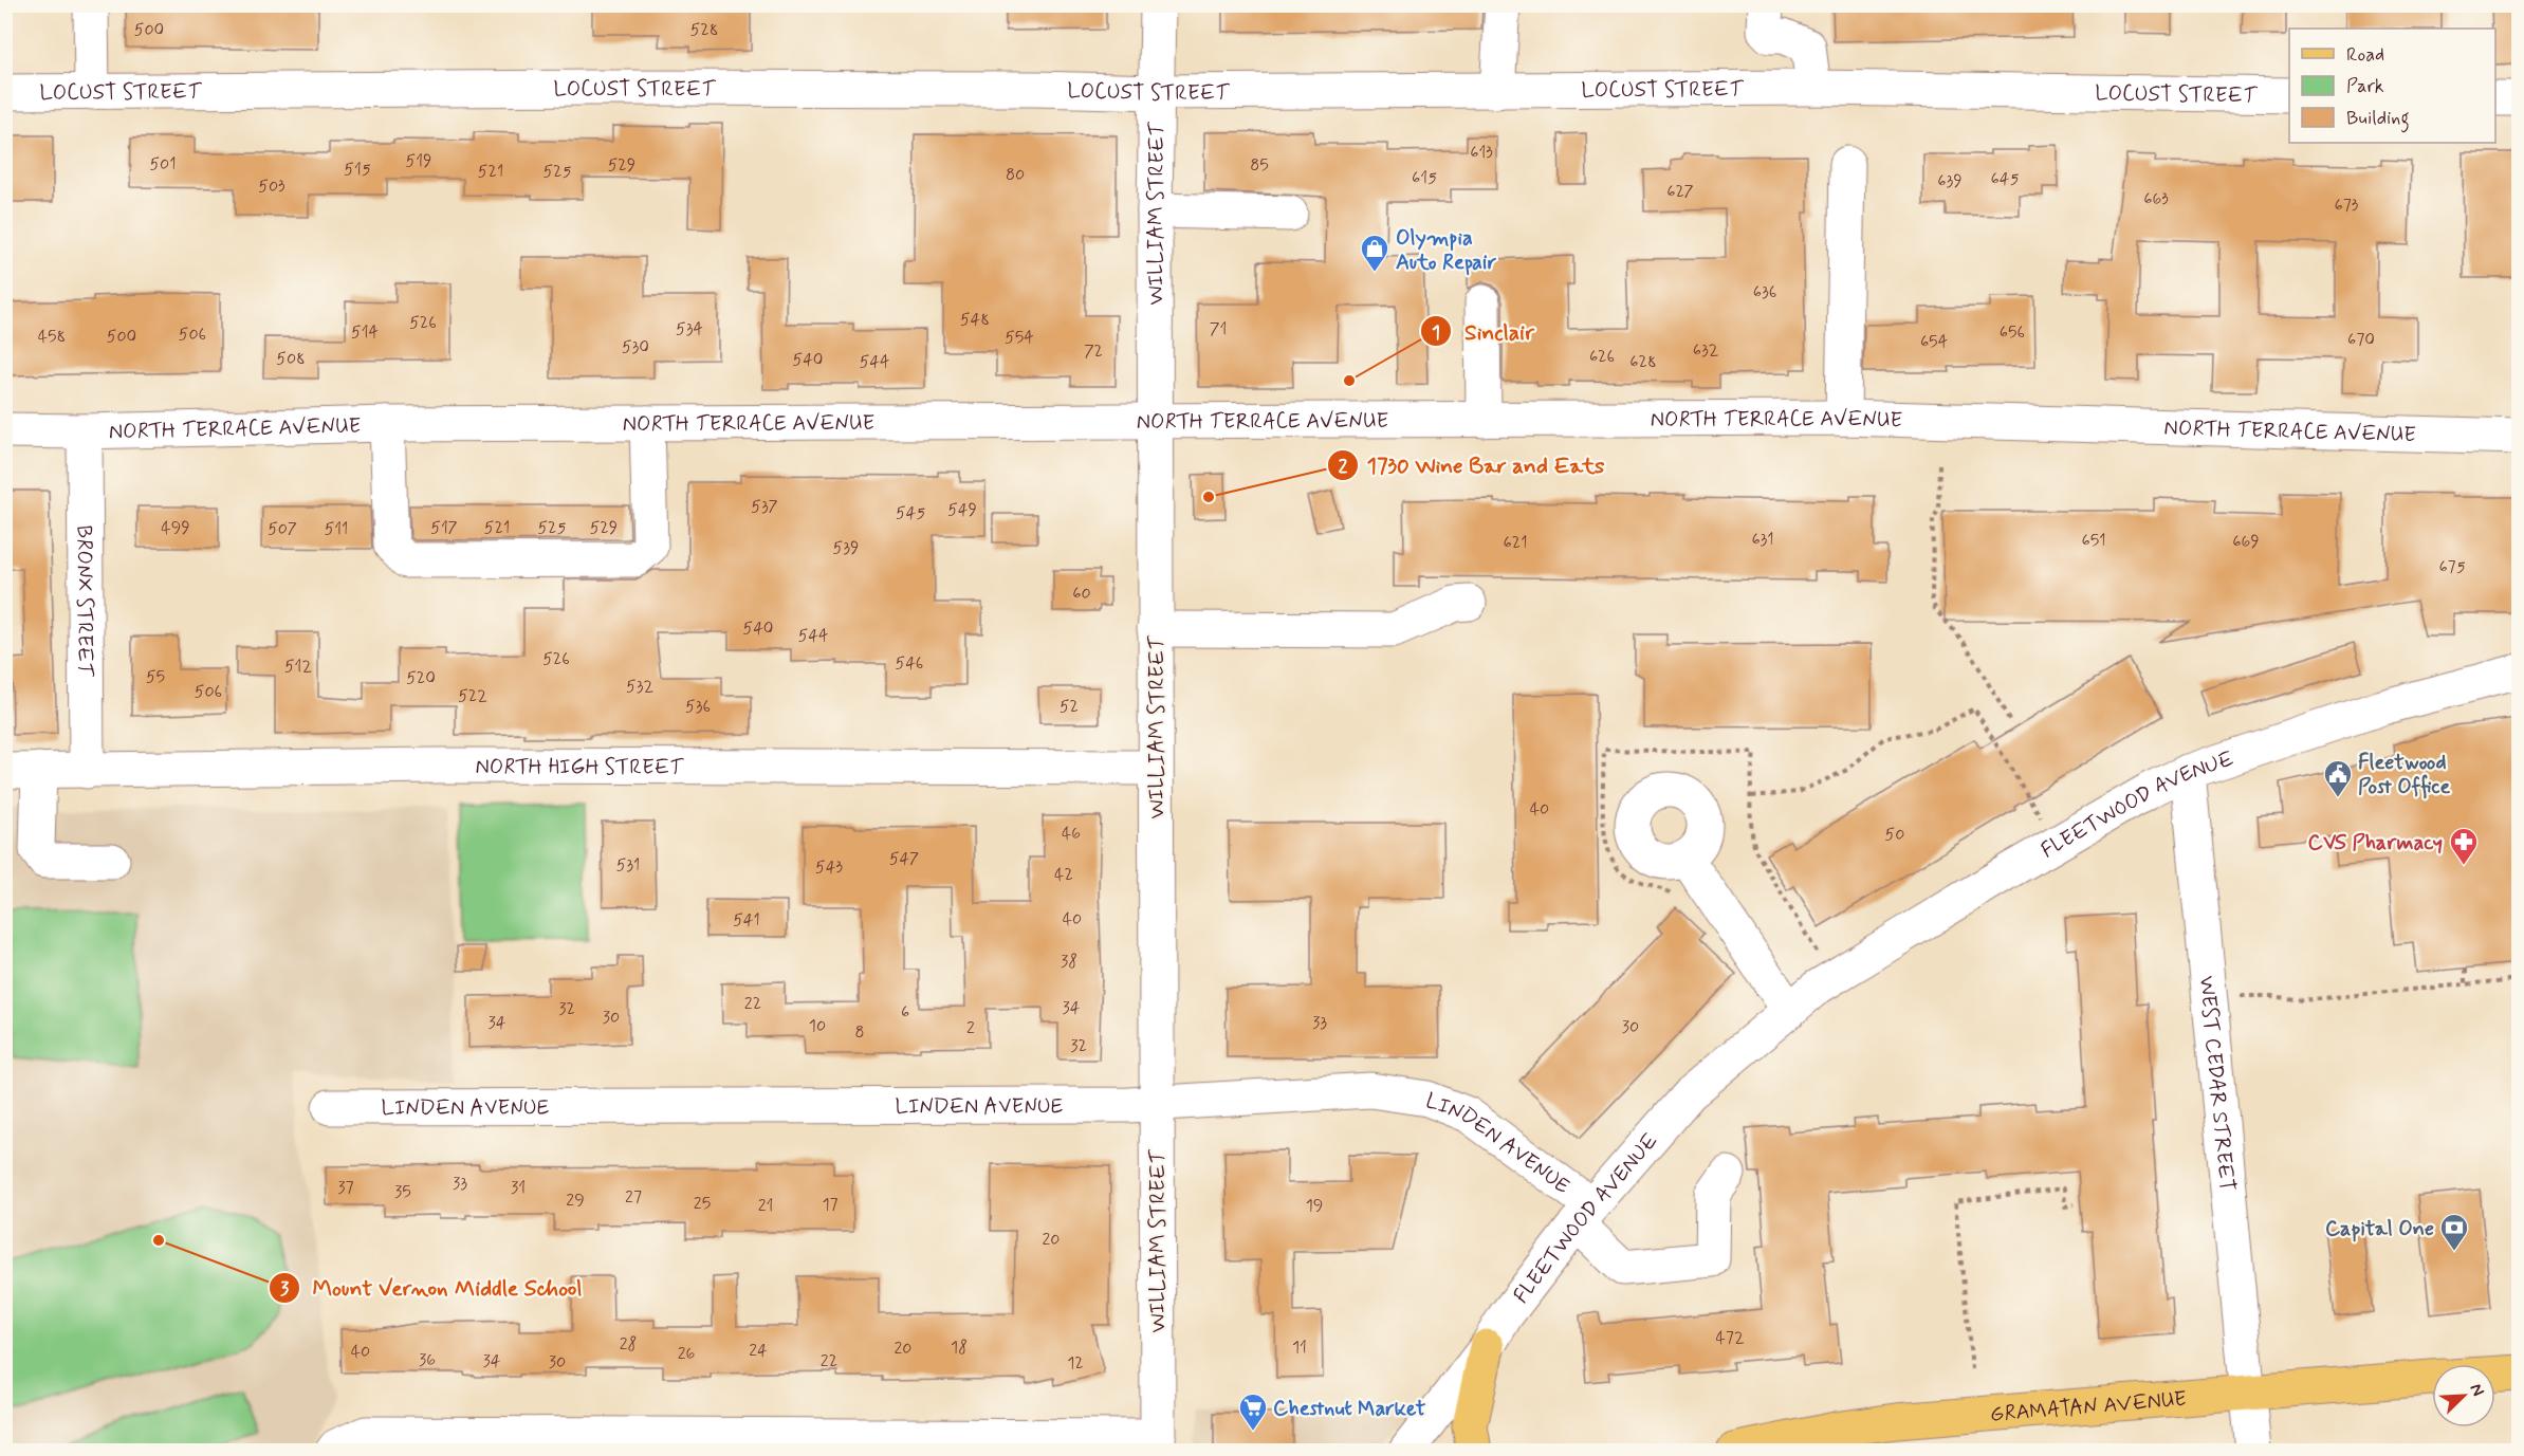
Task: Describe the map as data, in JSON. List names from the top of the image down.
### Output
{
  "streets": {
    "main road": ["GRAMATAN AVENUE"],
    "street": [
      "LOCUST STREET",
      "WILLIAM STREET",
      "NORTH TERRACE AVENUE",
      "BRONX STREET",
      "NORTH HIGH STREET",
      "FLEETWOOD AVENUE",
      "WEST CEDAR STREET",
      "LINDEN AVENUE"
    ]
  },
  "crossings": [
    ["LOCUST STREET", "WILLIAM STREET"],
    ["WILLIAM STREET", "NORTH TERRACE AVENUE"],
    ["WILLIAM STREET", "NORTH HIGH STREET"],
    ["WILLIAM STREET", "LINDEN AVENUE"],
    ["NORTH TERRACE AVENUE", "BRONX STREET"],
    ["BRONX STREET", "NORTH HIGH STREET"],
    ["FLEETWOOD AVENUE", "WEST CEDAR STREET"],
    ["FLEETWOOD AVENUE", "LINDEN AVENUE"],
    ["WEST CEDAR STREET", "GRAMATAN AVENUE"]
  ],
  "places": {
    "shop": ["Olympia Auto Repair"],
    "other": ["Sinclair", "1730 Wine Bar and Eats", "Mount Vernon Middle School"],
    "public building": ["Fleetwood Post Office"],
    "pharmacy": ["CVS Pharmacy"],
    "bank": ["Capital One"],
    "supermarket": ["Chestnut Market"]
  },
  "house_numbers": [
    "500",
    "528",
    "613",
    "519",
    "501",
    "529",
    "85",
    "515",
    "521",
    "525",
    "80",
    "615",
    "645",
    "639",
    "503",
    "627",
    "663",
    "673",
    "636",
    "548",
    "526",
    "534",
    "71",
    "514",
    "656",
    "506",
    "458",
    "500",
    "554",
    "670",
    "654",
    "530",
    "632",
    "72",
    "626",
    "508",
    "540",
    "544",
    "628",
    "537",
    "549",
    "545",
    "499",
    "517",
    "521",
    "525",
    "529",
    "507",
    "511",
    "631",
    "651",
    "669",
    "621",
    "539",
    "675",
    "60",
    "540",
    "544",
    "526",
    "546",
    "512",
    "55",
    "520",
    "532",
    "506",
    "522",
    "536",
    "52",
    "40",
    "46",
    "50",
    "547",
    "531",
    "543",
    "42",
    "40",
    "541",
    "38",
    "22",
    "34",
    "32",
    "6",
    "30",
    "34",
    "33",
    "10",
    "30",
    "2",
    "8",
    "32",
    "33",
    "37",
    "31",
    "35",
    "27",
    "29",
    "25",
    "17",
    "21",
    "19",
    "20",
    "472",
    "28",
    "18",
    "11",
    "20",
    "24",
    "40",
    "26",
    "36",
    "34",
    "22",
    "30",
    "12"
  ],
  "legend": ["Road", "Park", "Building"],
  "north": "top right"
}
